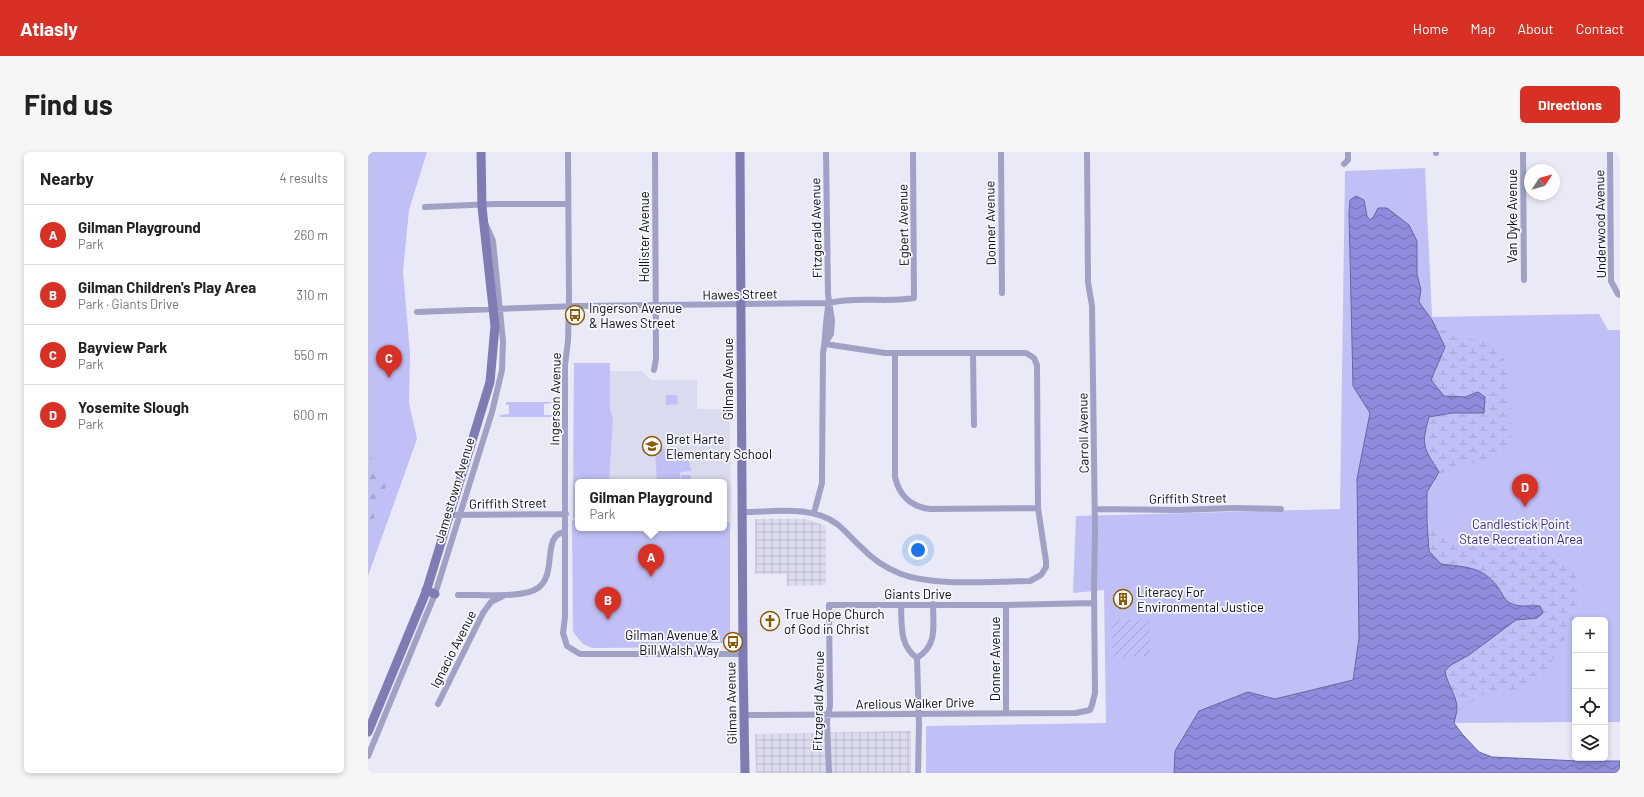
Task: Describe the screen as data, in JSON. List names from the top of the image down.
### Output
{
  "streets": {
    "street": [
      "Van Dyke Avenue",
      "Donner Avenue",
      "Underwood Avenue",
      "Egbert Avenue",
      "Fitzgerald Avenue",
      "Hollister Avenue",
      "Hawes Street",
      "Gilman Avenue",
      "Ingerson Avenue",
      "Carroll Avenue",
      "Jamestown Avenue",
      "Griffith Street",
      "Giants Drive",
      "Ignacio Avenue",
      "Arelious Walker Drive"
    ]
  },
  "crossings": [
    ["Donner Avenue", "Giants Drive"],
    ["Donner Avenue", "Arelious Walker Drive"],
    ["Egbert Avenue", "Hawes Street"],
    ["Fitzgerald Avenue", "Hawes Street"],
    ["Fitzgerald Avenue", "Giants Drive"],
    ["Fitzgerald Avenue", "Arelious Walker Drive"],
    ["Hollister Avenue", "Hawes Street"],
    ["Hawes Street", "Gilman Avenue"],
    ["Hawes Street", "Ingerson Avenue"],
    ["Hawes Street", "Jamestown Avenue"],
    ["Gilman Avenue", "Ingerson Avenue"],
    ["Gilman Avenue", "Arelious Walker Drive"],
    ["Ingerson Avenue", "Griffith Street"],
    ["Carroll Avenue", "Griffith Street"],
    ["Carroll Avenue", "Giants Drive"],
    ["Carroll Avenue", "Arelious Walker Drive"],
    ["Jamestown Avenue", "Griffith Street"]
  ],
  "parks": ["Candlestick Point State Recreation Area"],
  "places": {
    "bus stop": ["Ingerson Avenue & Hawes Street", "Gilman Avenue & Bill Walsh Way"],
    "school or university": ["Bret Harte Elementary School"],
    "building": ["Literacy For Environmental Justice"],
    "church": ["True Hope Church of God in Christ"]
  },
  "north": "top right",
  "page": {
    "header": "Atlasly",
    "nav": [
      "Home",
      "Map",
      "About",
      "Contact"
    ],
    "buttons": "Directions",
    "title": "Find us",
    "heading": ["Nearby", "4 results"],
    "list": [
      {
        "mark": "A",
        "name": "Gilman Playground",
        "note": "Park",
        "value": "260 m"
      },
      {
        "mark": "B",
        "name": "Gilman Children's Play Area",
        "note": "Park · Giants Drive",
        "value": "310 m"
      },
      {
        "mark": "C",
        "name": "Bayview Park",
        "note": "Park",
        "value": "550 m"
      },
      {
        "mark": "D",
        "name": "Yosemite Slough",
        "note": "Park",
        "value": "600 m"
      }
    ],
    "pins": [
      "C",
      "D",
      "A",
      "B"
    ],
    "popup": ["Gilman Playground", "Park"],
    "map_buttons": ["+", "−"]
  }
}
